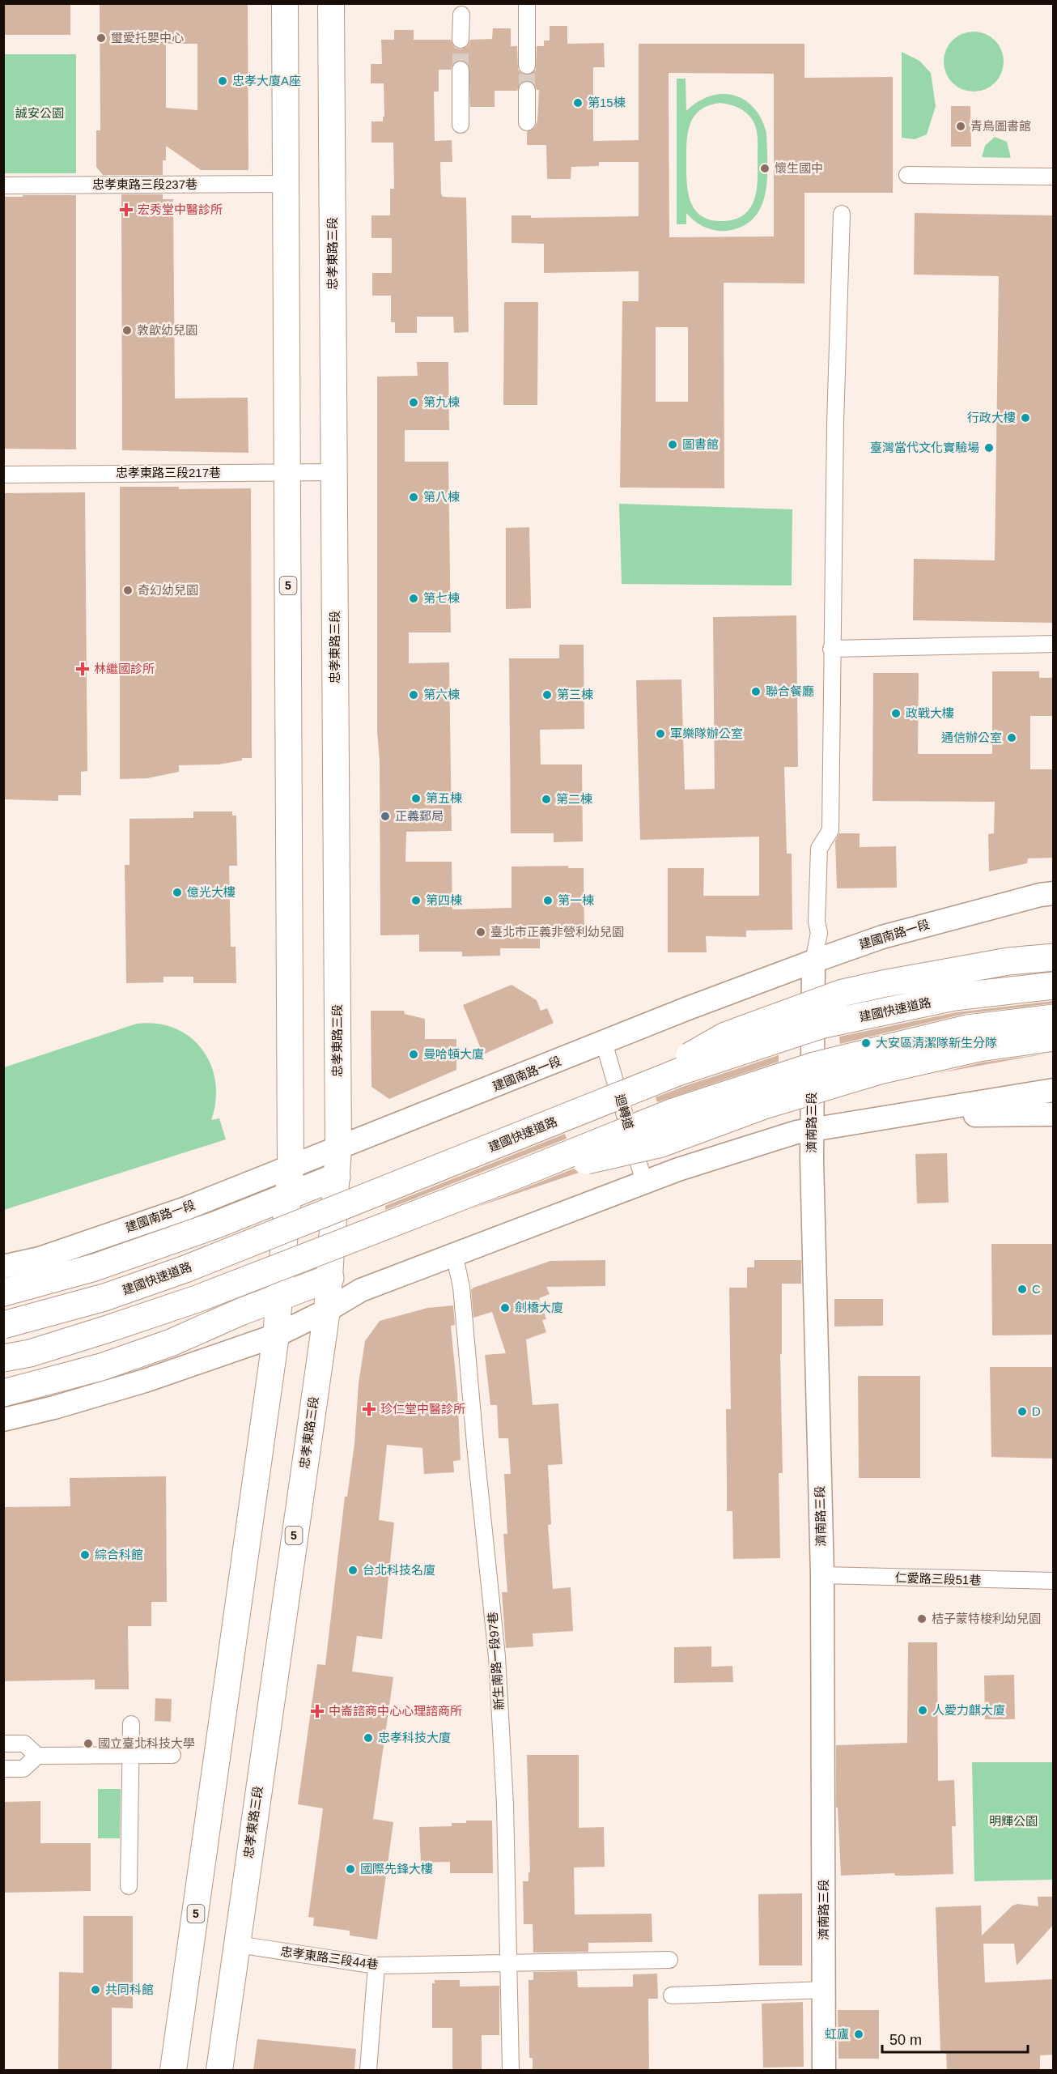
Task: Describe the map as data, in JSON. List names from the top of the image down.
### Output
{
  "streets": {
    "highway": ["建國快速道路"],
    "main road": ["忠孝東路三段", "5"],
    "street": [
      "忠孝東路三段237巷",
      "忠孝東路三段217巷",
      "建國南路一段",
      "迴轉道",
      "濟南路三段",
      "仁愛路三段51巷",
      "新生南路一段97巷",
      "忠孝東路三段44巷"
    ]
  },
  "crossings": [
    ["忠孝東路三段237巷", "5"],
    ["忠孝東路三段", "忠孝東路三段217巷"],
    ["忠孝東路三段", "建國南路一段"],
    ["忠孝東路三段", "忠孝東路三段44巷"],
    ["忠孝東路三段217巷", "5"],
    ["5", "建國南路一段"],
    ["建國南路一段", "迴轉道"],
    ["建國南路一段", "濟南路三段"],
    ["濟南路三段", "仁愛路三段51巷"],
    ["新生南路一段97巷", "忠孝東路三段44巷"]
  ],
  "parks": ["誠安公園", "明輝公園"],
  "places": {
    "other": [
      "璽愛托嬰中心",
      "忠孝大廈A座",
      "第15棟",
      "青鳥圖書館",
      "懷生國中",
      "敦歆幼兒園",
      "第九棟",
      "行政大樓",
      "圖書館",
      "臺灣當代文化實驗場",
      "第八棟",
      "奇幻幼兒園",
      "第七棟",
      "聯合餐廳",
      "第六棟",
      "第三棟",
      "政戰大樓",
      "軍樂隊辦公室",
      "通信辦公室",
      "第五棟",
      "第二棟",
      "正義郵局",
      "億光大樓",
      "第四棟",
      "第一棟",
      "臺北市正義非營利幼兒園",
      "大安區清潔隊新生分隊",
      "曼哈頓大廈",
      "C",
      "劍橋大廈",
      "D",
      "綜合科館",
      "台北科技名廈",
      "桔子蒙特梭利幼兒園",
      "人愛力麒大廈",
      "忠孝科技大廈",
      "國立臺北科技大學",
      "國際先鋒大樓",
      "共同科館",
      "虹廬"
    ],
    "health": [
      "宏秀堂中醫診所",
      "林繼國診所",
      "珍仁堂中醫診所",
      "中崙諮商中心心理諮商所"
    ]
  },
  "scale_bar": "50 m"
}
